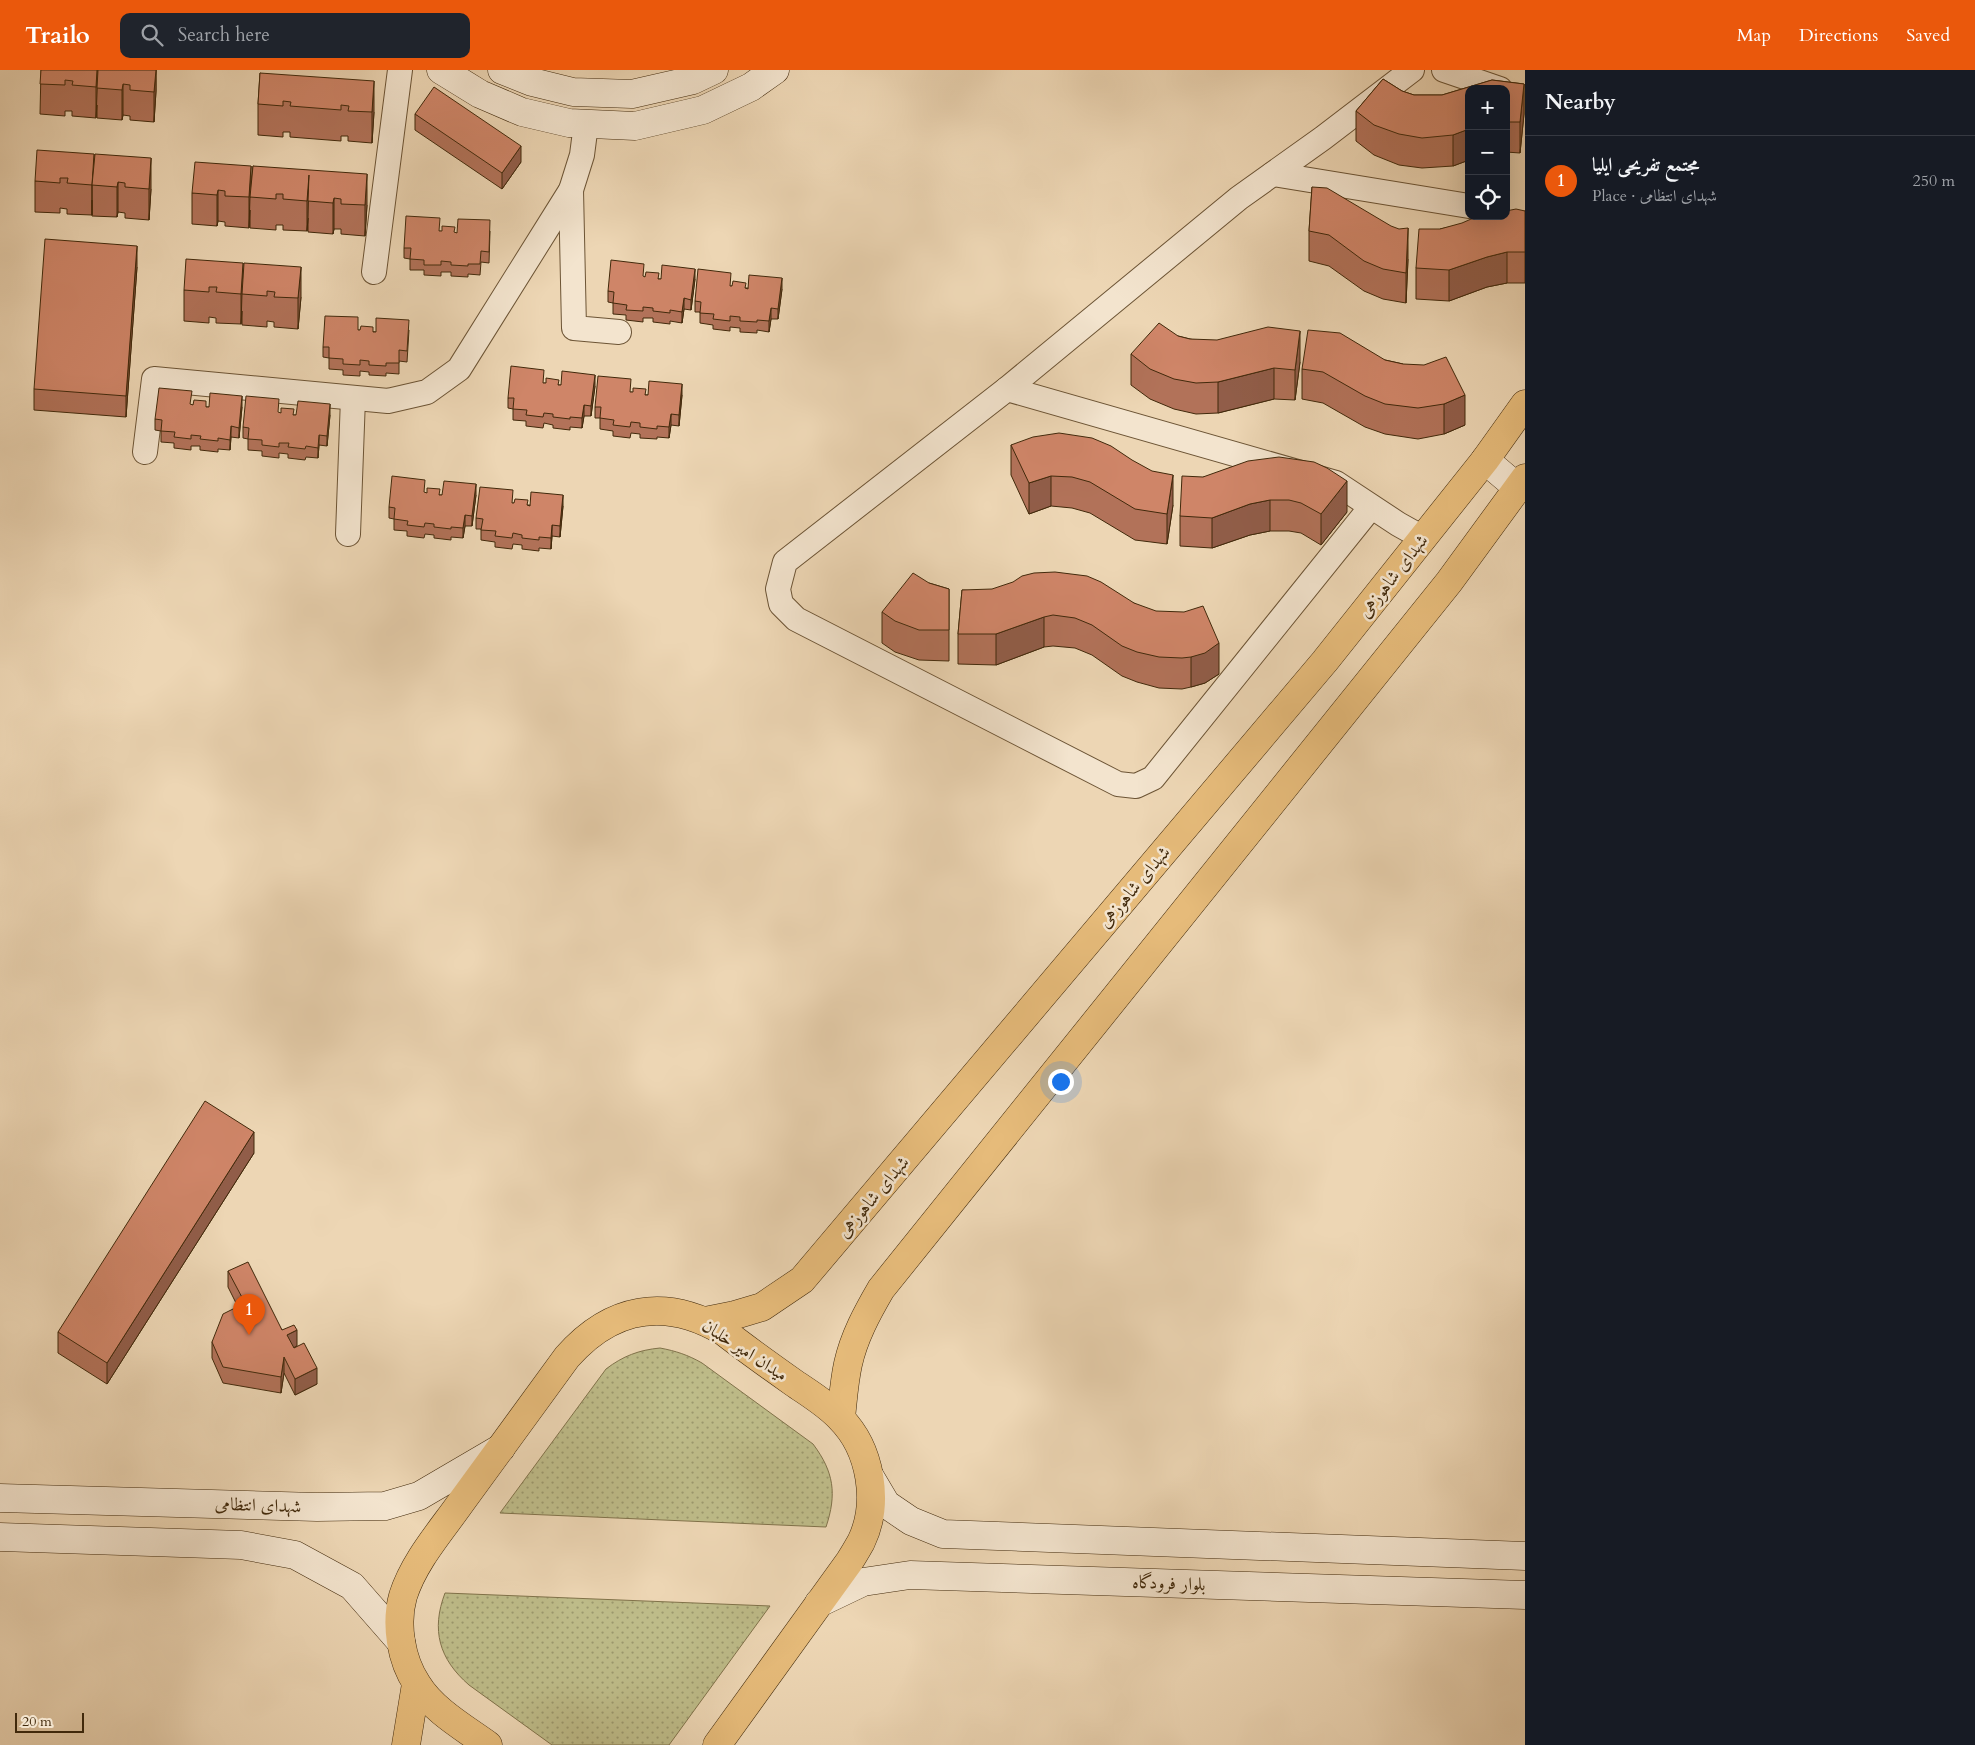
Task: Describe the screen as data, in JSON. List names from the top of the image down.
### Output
{
  "streets": {
    "main road": [
      "شهدای شاهوزهی",
      "میدان امیر خلبان",
      "شهدای انتظامی",
      "بلوار فرودگاه"
    ]
  },
  "crossings": [
    ["شهدای شاهوزهی", "میدان امیر خلبان"],
    ["میدان امیر خلبان", "شهدای انتظامی"],
    ["میدان امیر خلبان", "بلوار فرودگاه"]
  ],
  "scale_bar": "20 m",
  "page": {
    "header": "Trailo",
    "search": "Search here",
    "nav": ["Map", "Directions", "Saved"],
    "heading": "Nearby",
    "map_buttons": ["+", "−"],
    "list": [
      {
        "mark": "1",
        "name": "مجتمع تفریحی ایلیا",
        "note": "Place · شهدای انتظامی",
        "value": "250 m"
      }
    ],
    "pins": "1",
    "scale": "20 m"
  }
}
